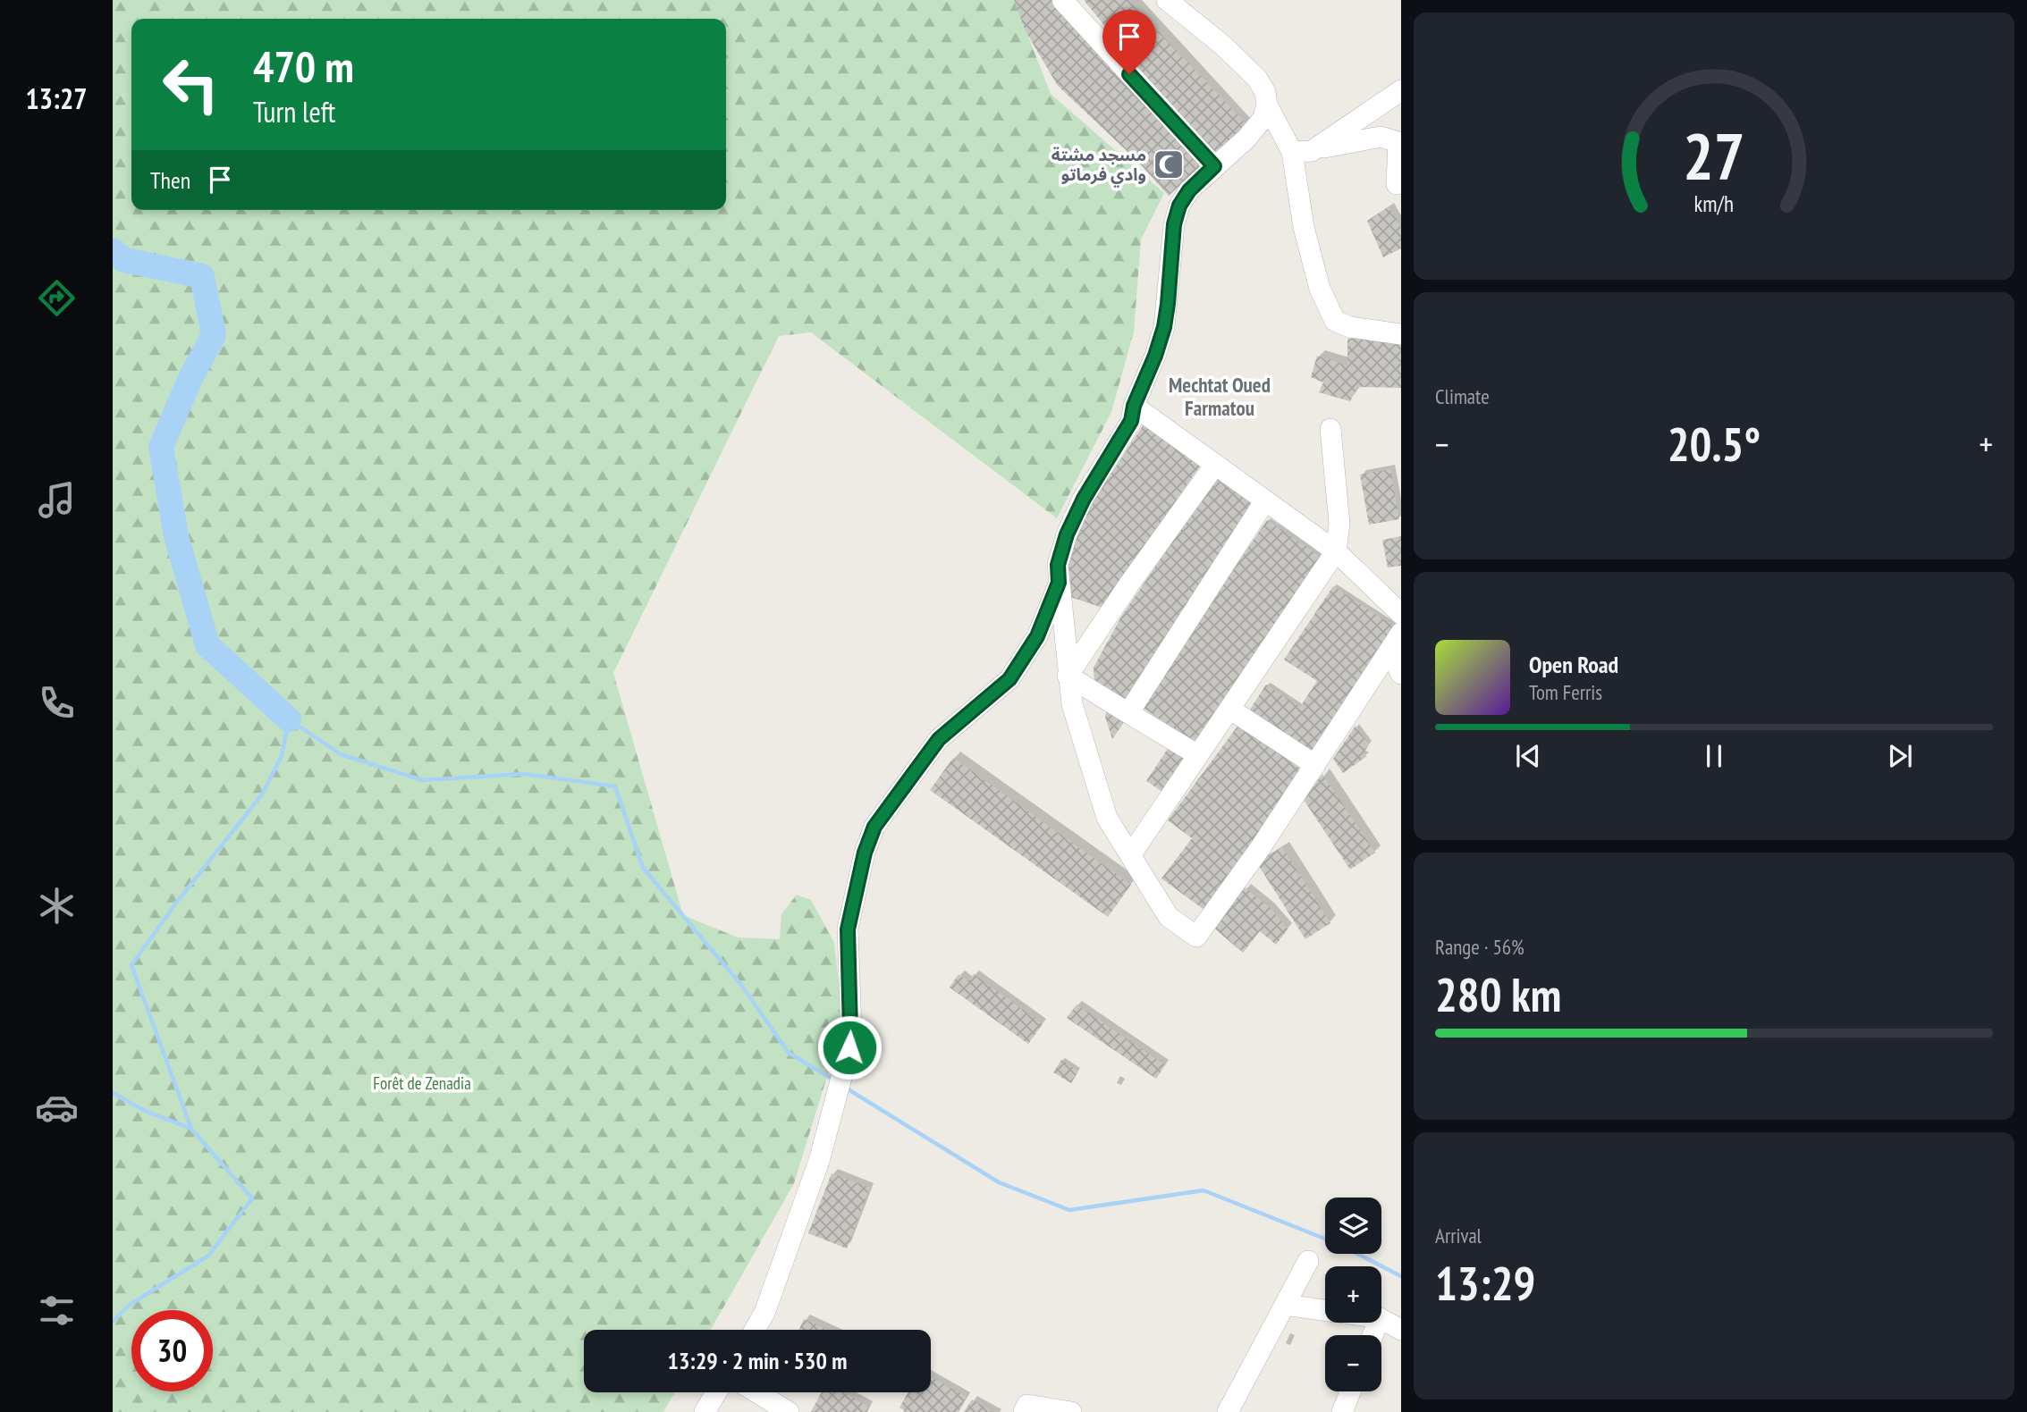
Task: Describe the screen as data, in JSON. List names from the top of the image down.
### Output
{
  "districts": ["Mechtat Oued Farmatou"],
  "parks": ["Forêt de Zenadia"],
  "places": {
    "mosque": ["مسجد مشتة وادي فرماتو"]
  },
  "page": {
    "tabs": "13:27",
    "turn": ["470 m", "Turn left"],
    "then": "Then",
    "tile": [
      "Climate",
      ["Range · 56%", "280 km"],
      ["Arrival", "13:29"]
    ],
    "heat": ["−", "20.5°", "+"],
    "song": ["Open Road", "Tom Ferris"],
    "map_buttons": ["+", "−"],
    "limit": "30",
    "trip": "13:29 · 2 min · 530 m",
    "gauge": ["27", "km/h"]
  }
}
